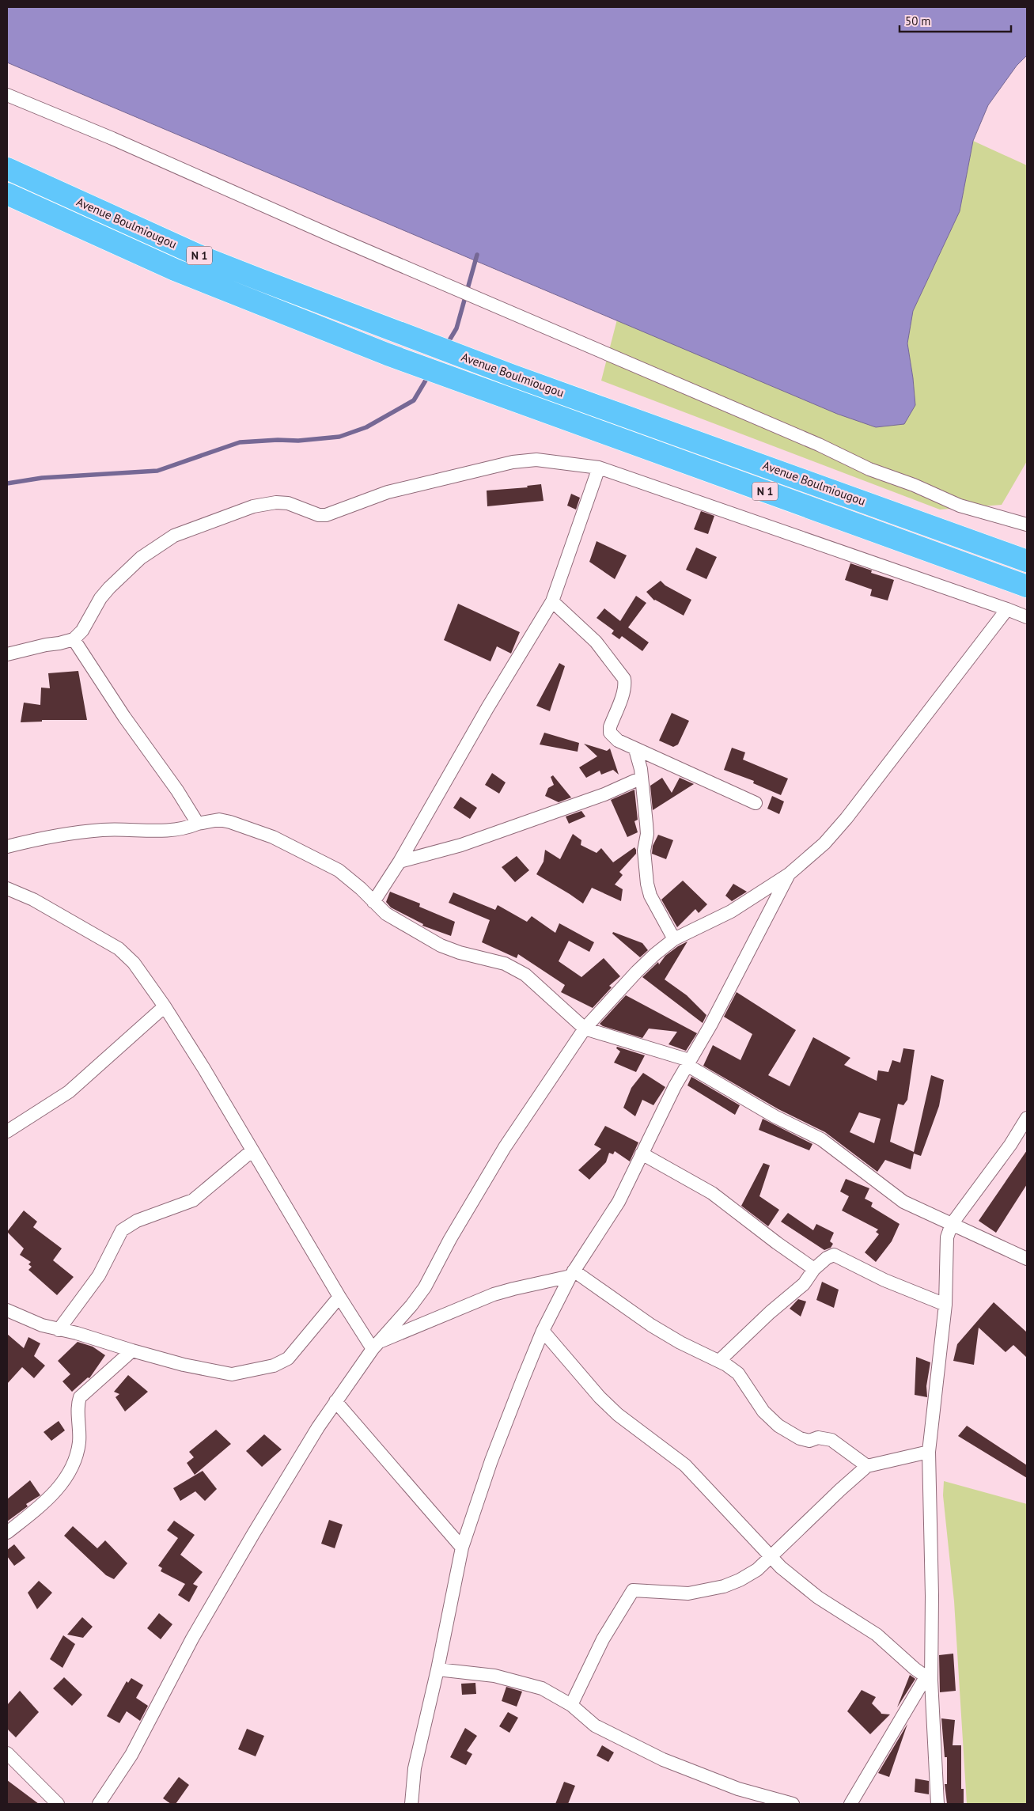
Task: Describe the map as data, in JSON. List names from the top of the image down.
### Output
{
  "streets": {
    "highway": ["Avenue Boulmiougou", "N 1"]
  },
  "scale_bar": "50 m"
}
